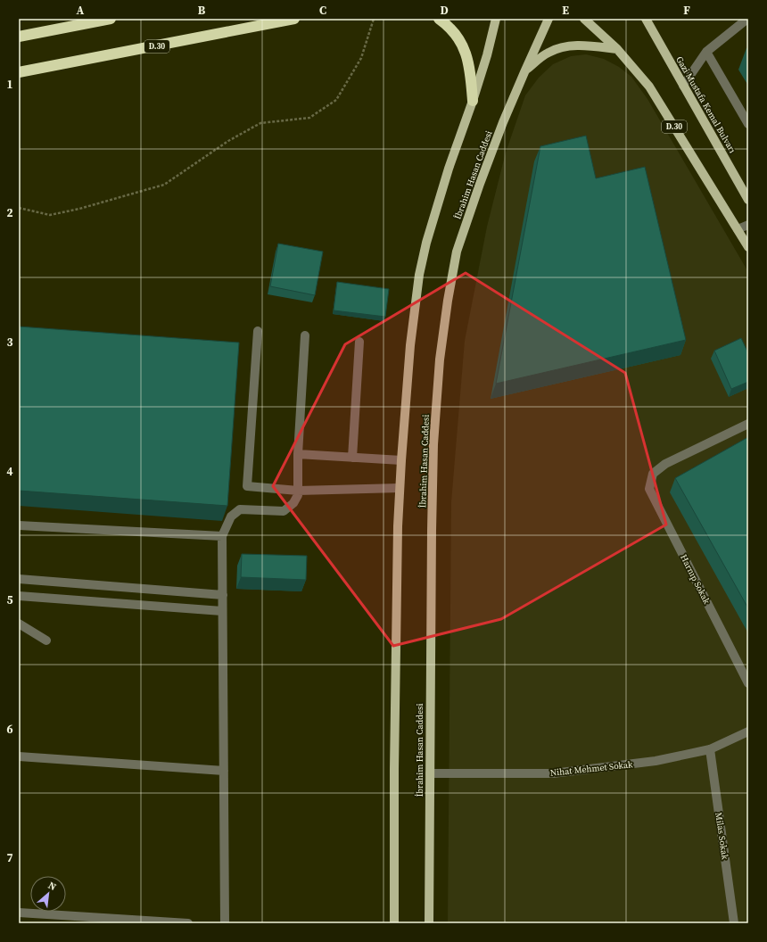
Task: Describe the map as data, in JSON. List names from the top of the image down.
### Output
{
  "streets": {
    "highway": ["D.30"],
    "main road": ["Gazi Mustafa Kemal Bulvarı", "İbrahim Hasan Caddesi"],
    "street": ["Harnıp Sokak", "Nihat Mehmet Sokak", "Milas Sokak"]
  },
  "crossings": [
    ["İbrahim Hasan Caddesi", "Nihat Mehmet Sokak"],
    ["Nihat Mehmet Sokak", "Milas Sokak"]
  ],
  "north": "top right",
  "grid": {
    "columns": [
      "A",
      "B",
      "C",
      "D",
      "E",
      "F"
    ],
    "rows": [
      "1",
      "2",
      "3",
      "4",
      "5",
      "6",
      "7"
    ]
  }
}
